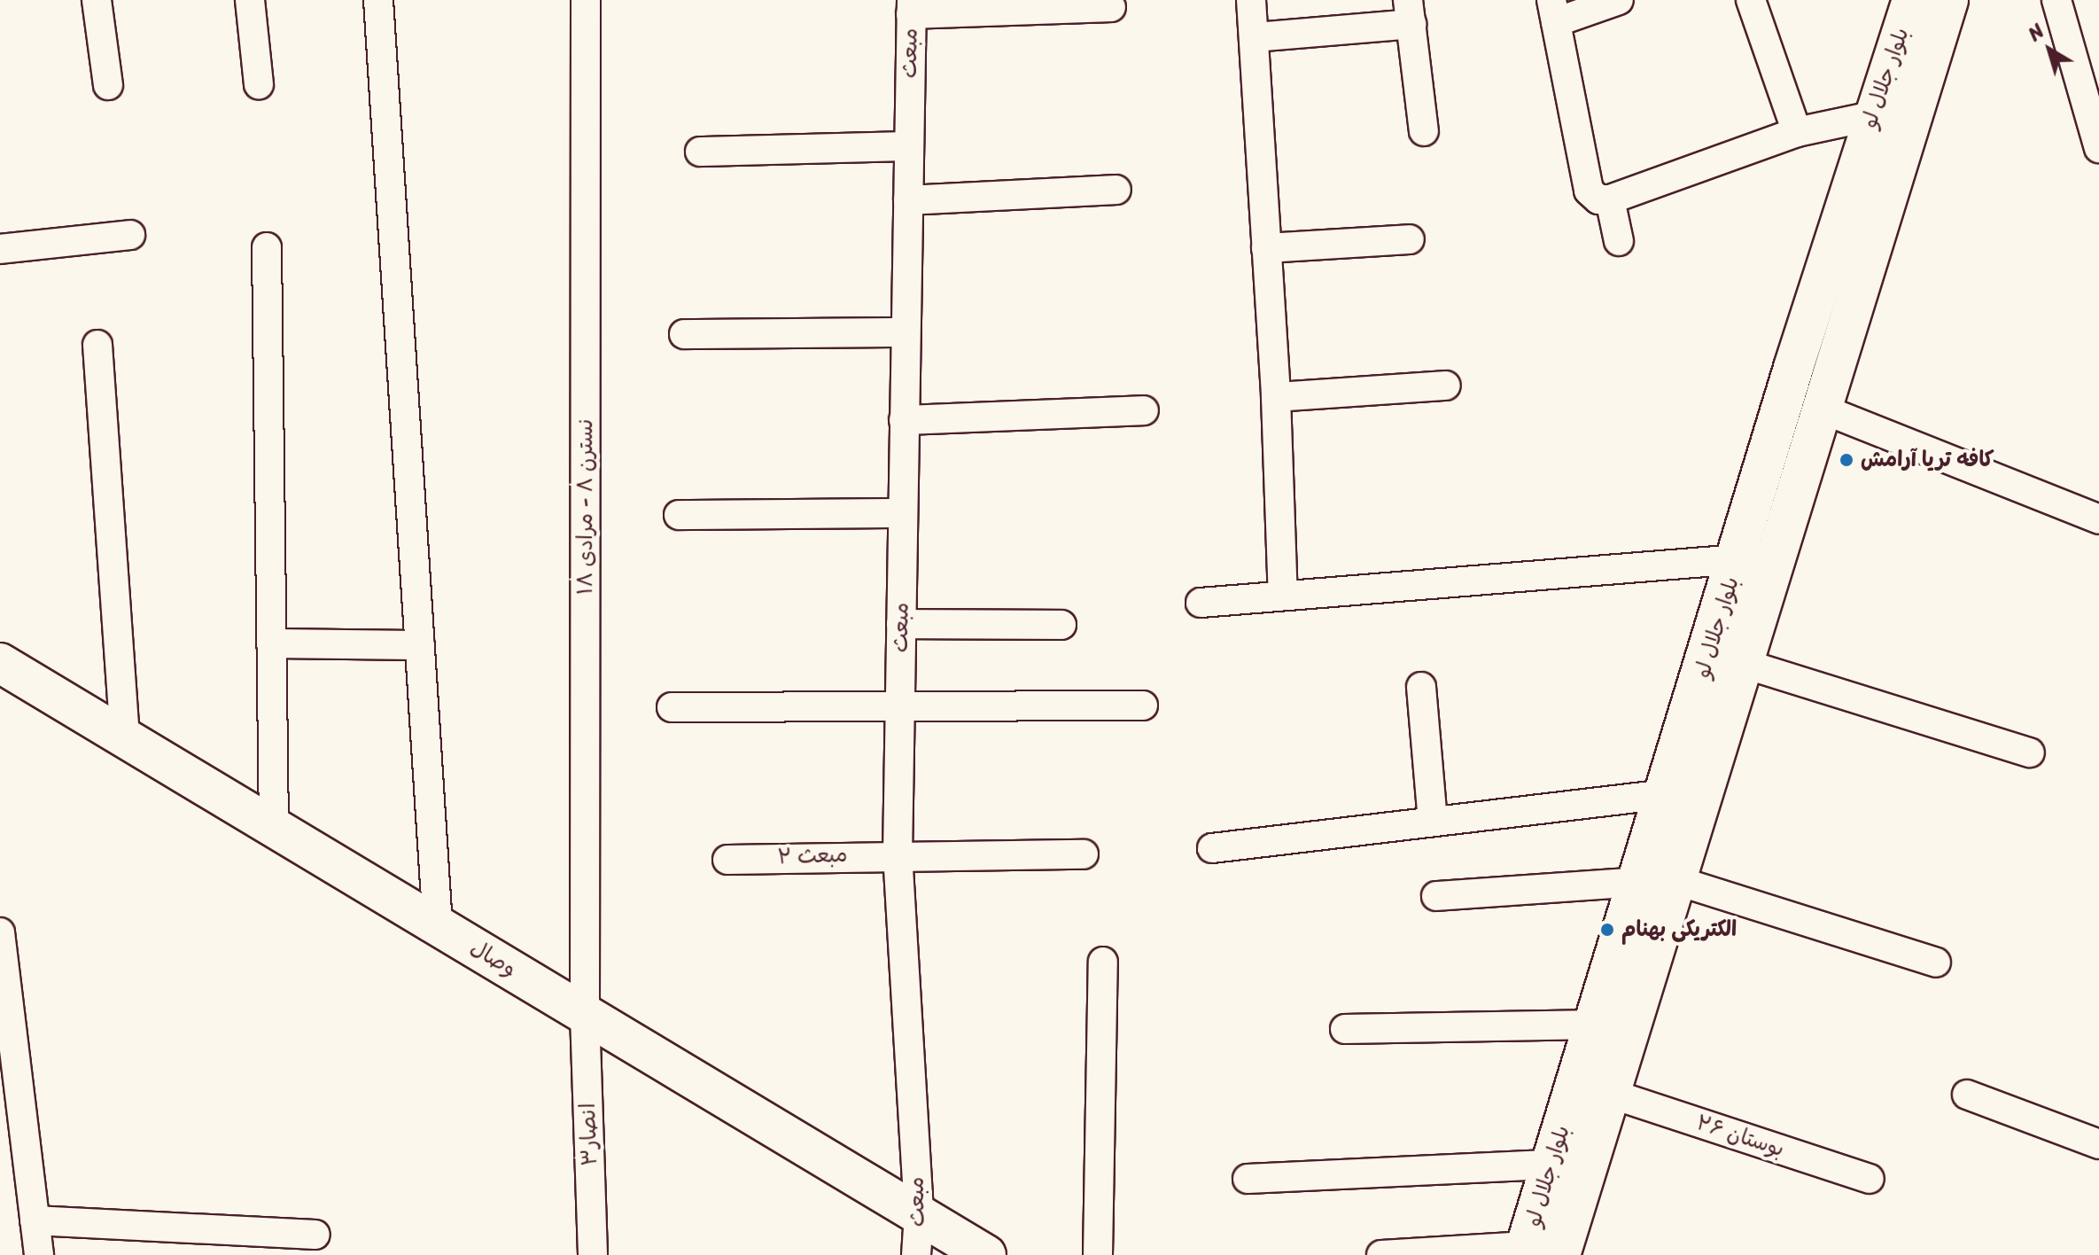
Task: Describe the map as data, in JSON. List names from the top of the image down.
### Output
{
  "streets": {
    "main road": ["بلوار جلال لو", "وصال"],
    "street": [
      "مبعث",
      "نسترن ۸ - مرادی ۱۸",
      "مبعث ۲",
      "انصار۳",
      "بوستان ۲۶"
    ]
  },
  "crossings": [
    ["مبعث", "مبعث ۲"],
    ["مبعث", "وصال"],
    ["بلوار جلال لو", "بوستان ۲۶"],
    ["نسترن ۸ - مرادی ۱۸", "وصال"],
    ["نسترن ۸ - مرادی ۱۸", "انصار۳"],
    ["وصال", "انصار۳"]
  ],
  "places": ["کافه تریا آرامش", "الکتریکی بهنام"],
  "north": "top left"
}
